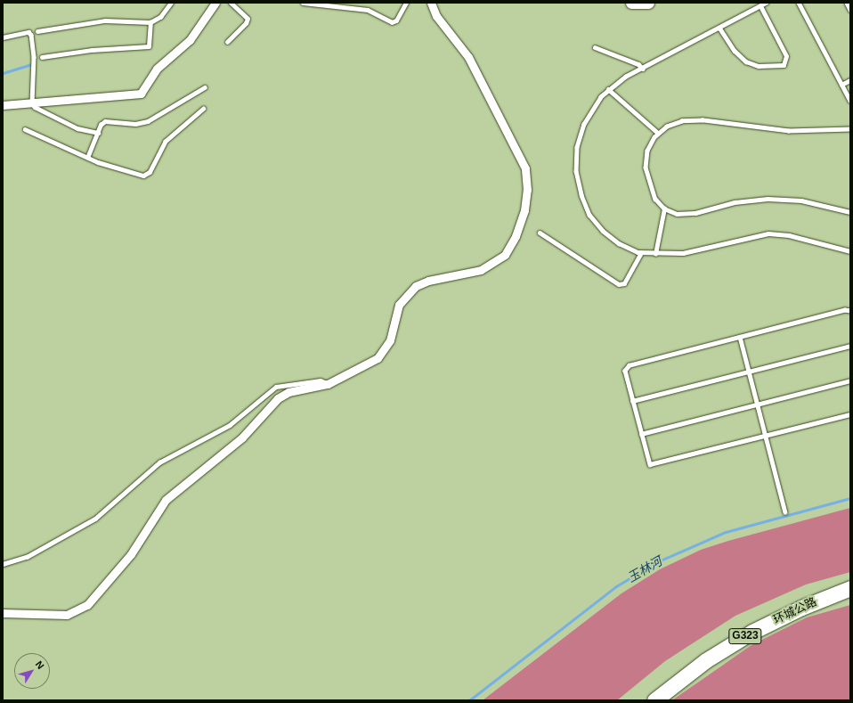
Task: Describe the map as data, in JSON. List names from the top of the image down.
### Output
{
  "streets": {
    "highway": ["环城公路", "G323"]
  },
  "water": ["玉林河"],
  "north": "top right"
}
